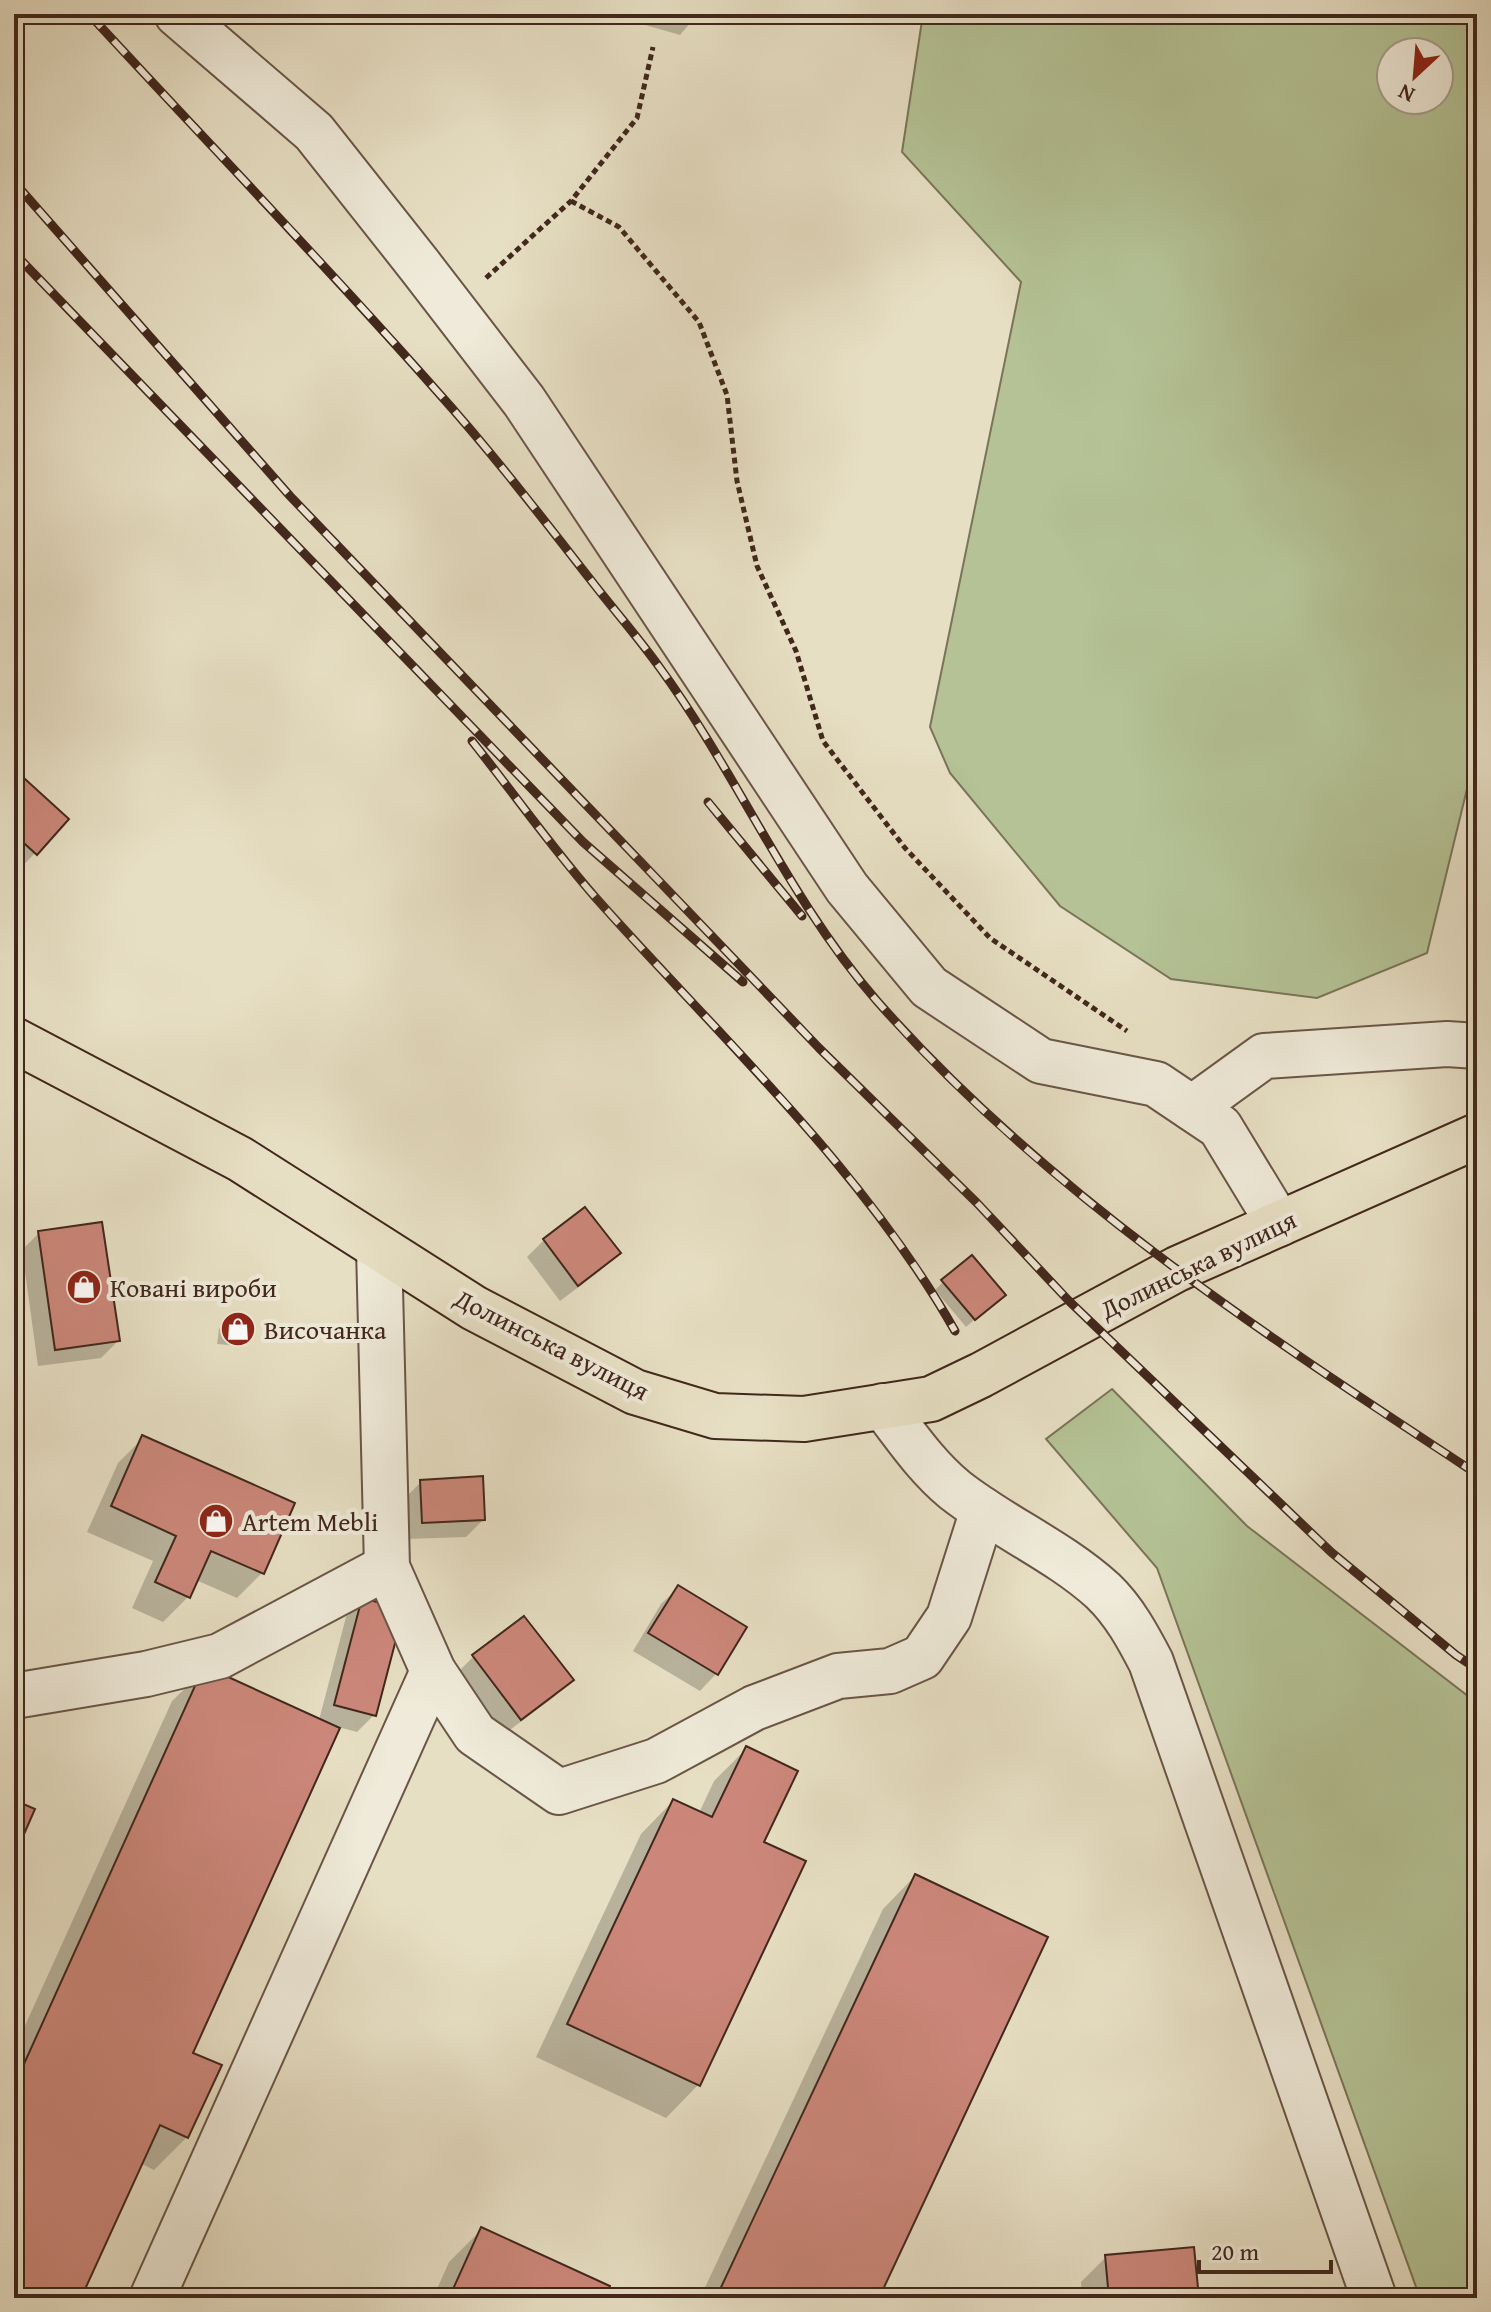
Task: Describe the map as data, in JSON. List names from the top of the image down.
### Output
{
  "streets": {
    "main road": ["Долинська вулиця"]
  },
  "places": {
    "shop": ["Ковані вироби", "Височанка", "Artem Mebli"]
  },
  "scale_bar": "20 m",
  "north": "bottom left"
}
